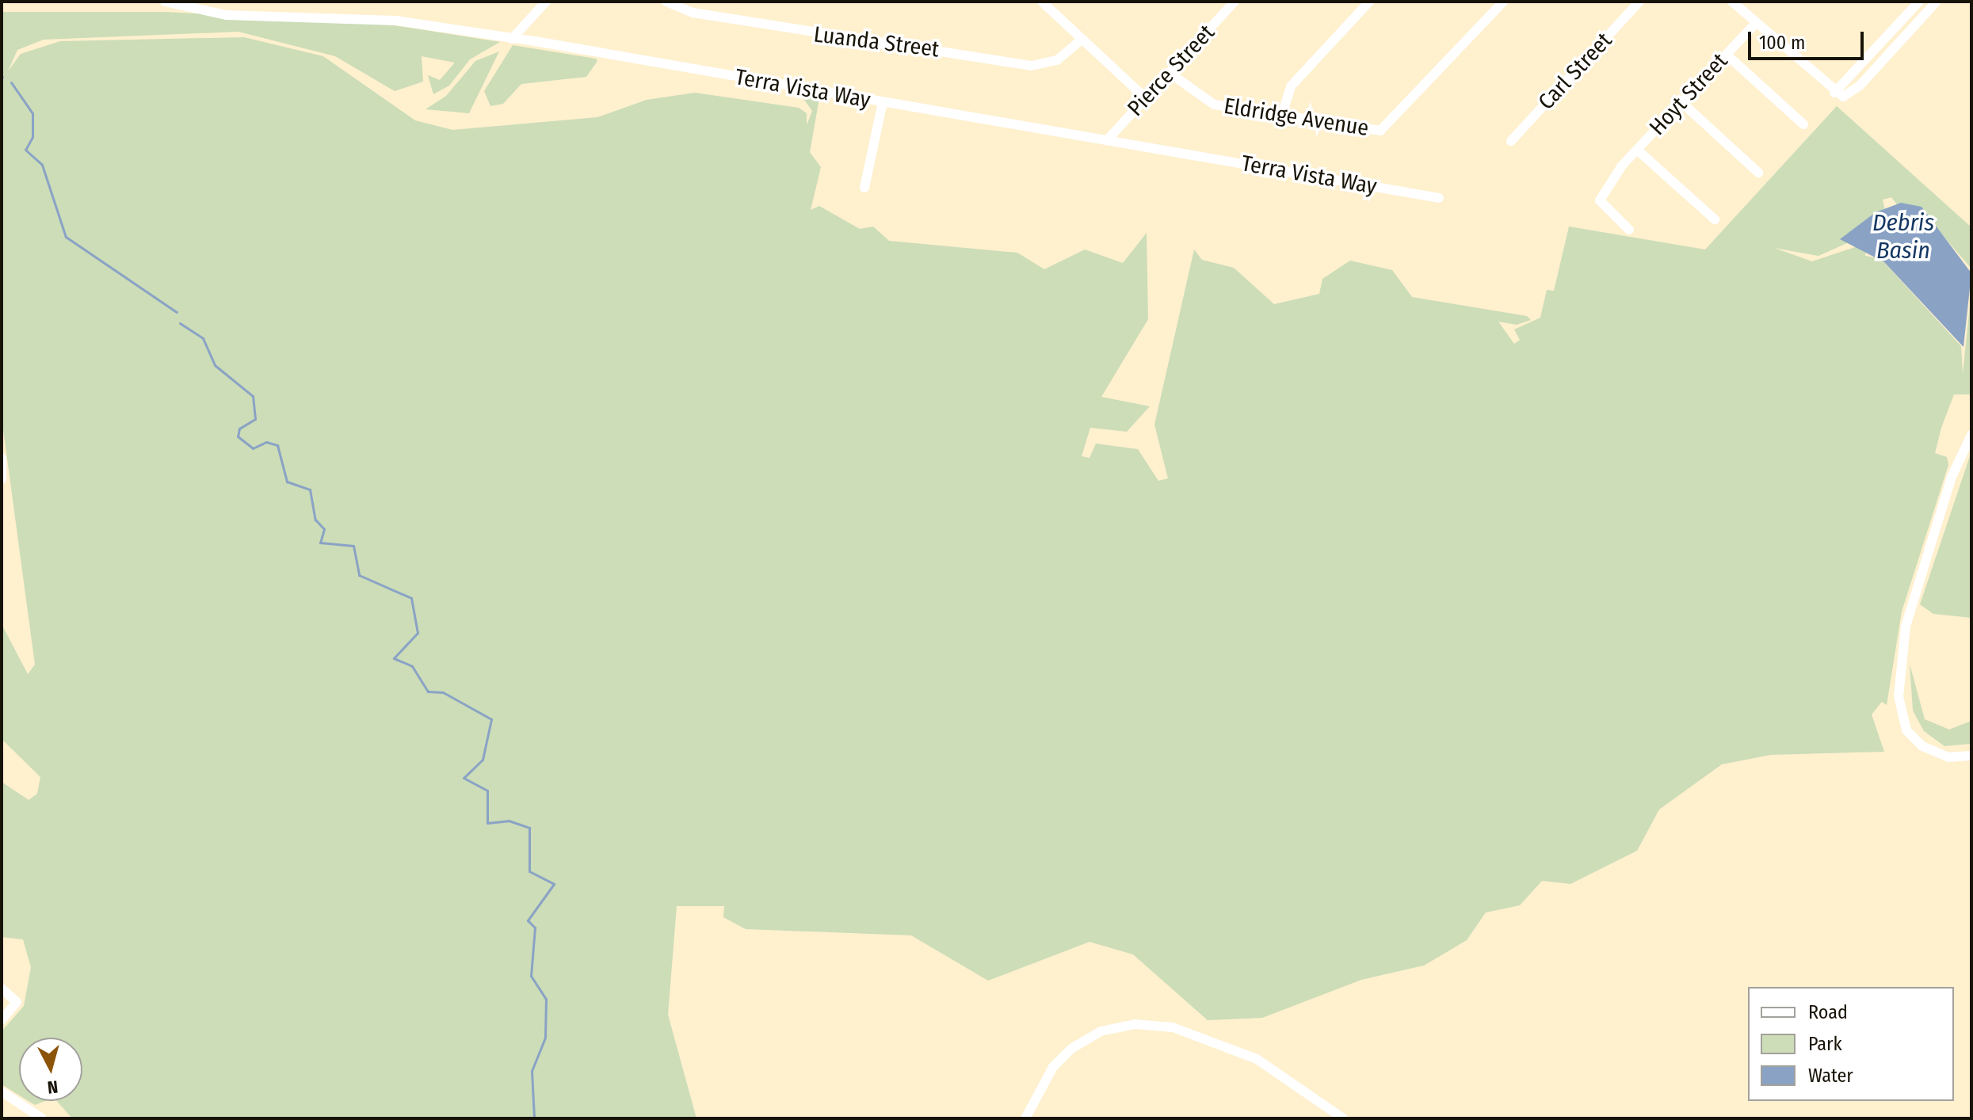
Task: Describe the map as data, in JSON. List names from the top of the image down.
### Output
{
  "streets": {
    "street": [
      "Luanda Street",
      "Pierce Street",
      "Carl Street",
      "Terra Vista Way",
      "Hoyt Street",
      "Eldridge Avenue"
    ]
  },
  "crossings": [
    ["Pierce Street", "Terra Vista Way"],
    ["Pierce Street", "Eldridge Avenue"]
  ],
  "water": ["Debris Basin"],
  "legend": ["Road", "Park", "Water"],
  "scale_bar": "100 m",
  "north": "bottom"
}
